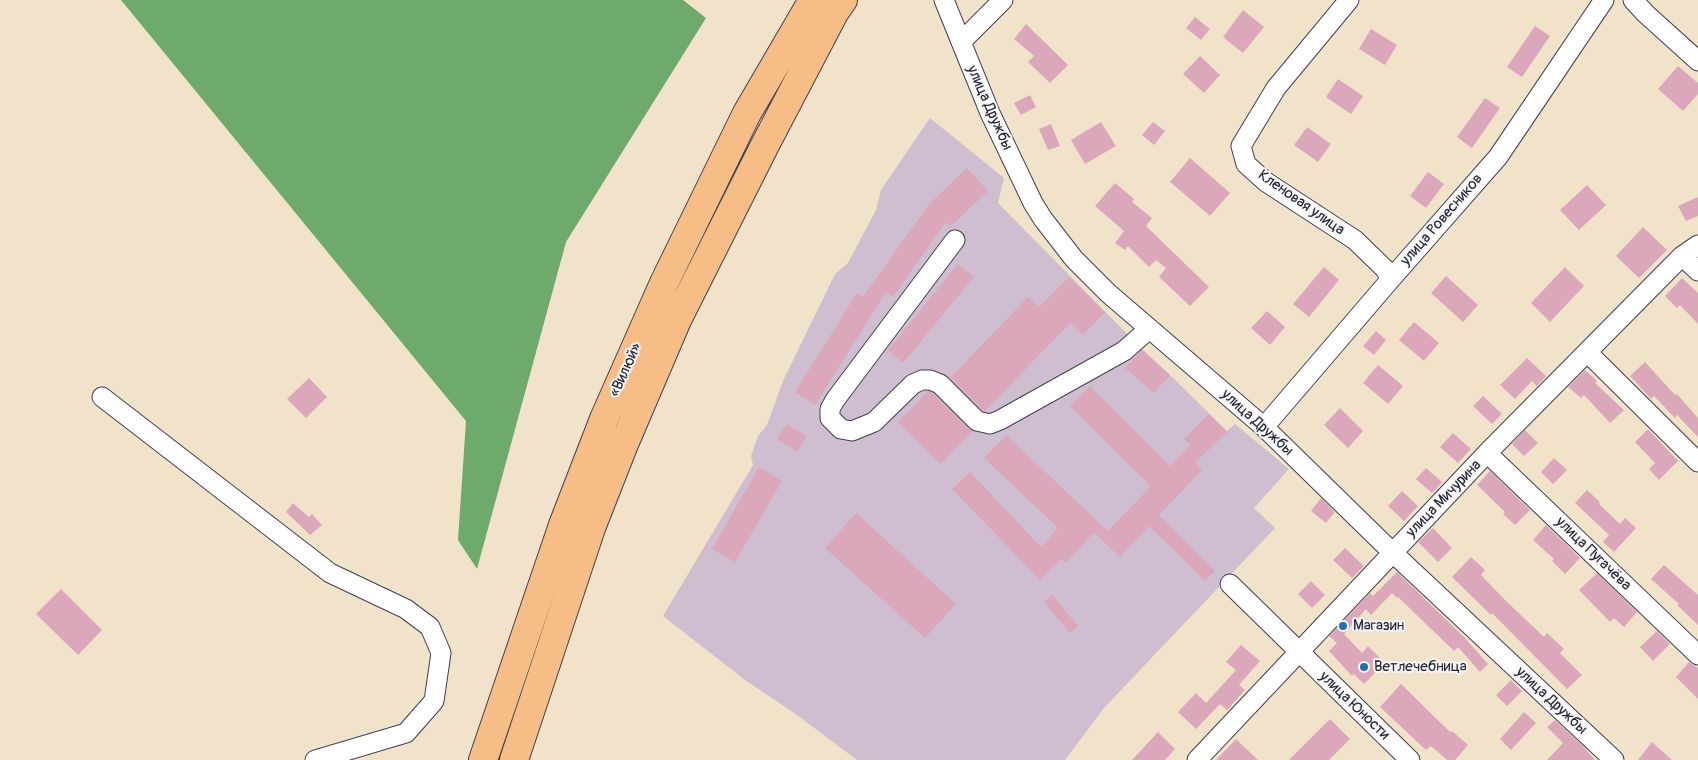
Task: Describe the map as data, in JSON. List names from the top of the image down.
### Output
{
  "streets": {
    "highway": ["«Вилюй»"],
    "street": [
      "улица Дружбы",
      "Кленовая улица",
      "улица Ровесников",
      "улица Мичурина",
      "улица Пугачёва",
      "улица Юности"
    ]
  },
  "crossings": [
    ["улица Дружбы", "улица Ровесников"],
    ["улица Дружбы", "улица Мичурина"],
    ["Кленовая улица", "улица Ровесников"],
    ["улица Мичурина", "улица Пугачёва"],
    ["улица Мичурина", "улица Юности"]
  ],
  "places": ["Магазин", "Ветлечебница"]
}
